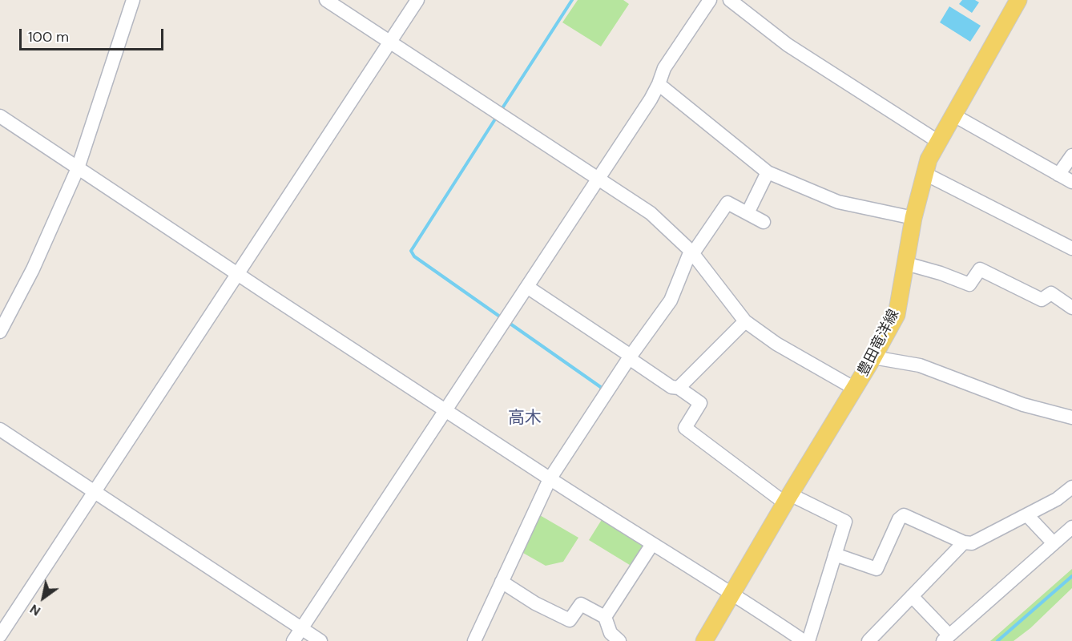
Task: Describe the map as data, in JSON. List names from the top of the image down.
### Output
{
  "streets": {
    "main road": ["豊田竜洋線"]
  },
  "districts": ["高木"],
  "scale_bar": "100 m",
  "north": "bottom left"
}
